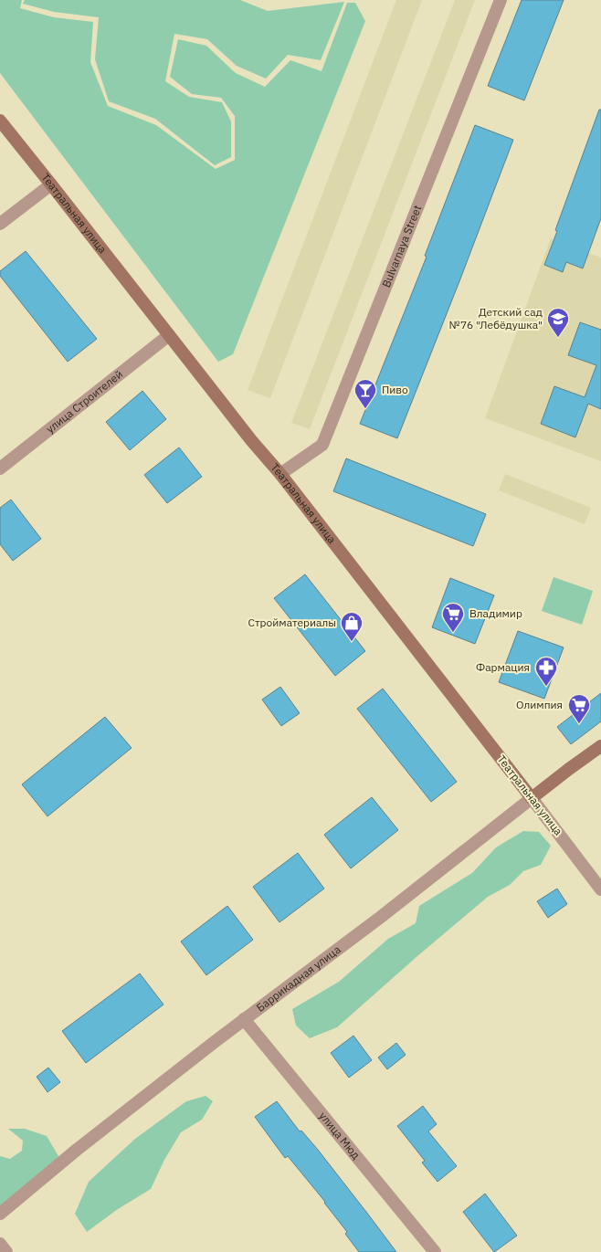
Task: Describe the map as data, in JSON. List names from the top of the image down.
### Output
{
  "streets": {
    "main road": ["Театральная улица", "Баррикадная улица"],
    "street": ["Bulvarnaya Street", "улица Строителей", "улица Мюд"]
  },
  "crossings": [
    ["Театральная улица", "Bulvarnaya Street"],
    ["Театральная улица", "улица Строителей"],
    ["Театральная улица", "Баррикадная улица"],
    ["Баррикадная улица", "улица Мюд"]
  ],
  "places": {
    "school or university": ["Детский сад №76 \"Лебёдушка\""],
    "bar": ["Пиво"],
    "supermarket": ["Владимир", "Олимпия"],
    "shop": ["Стройматериалы"],
    "pharmacy": ["Фармация"]
  }
}
